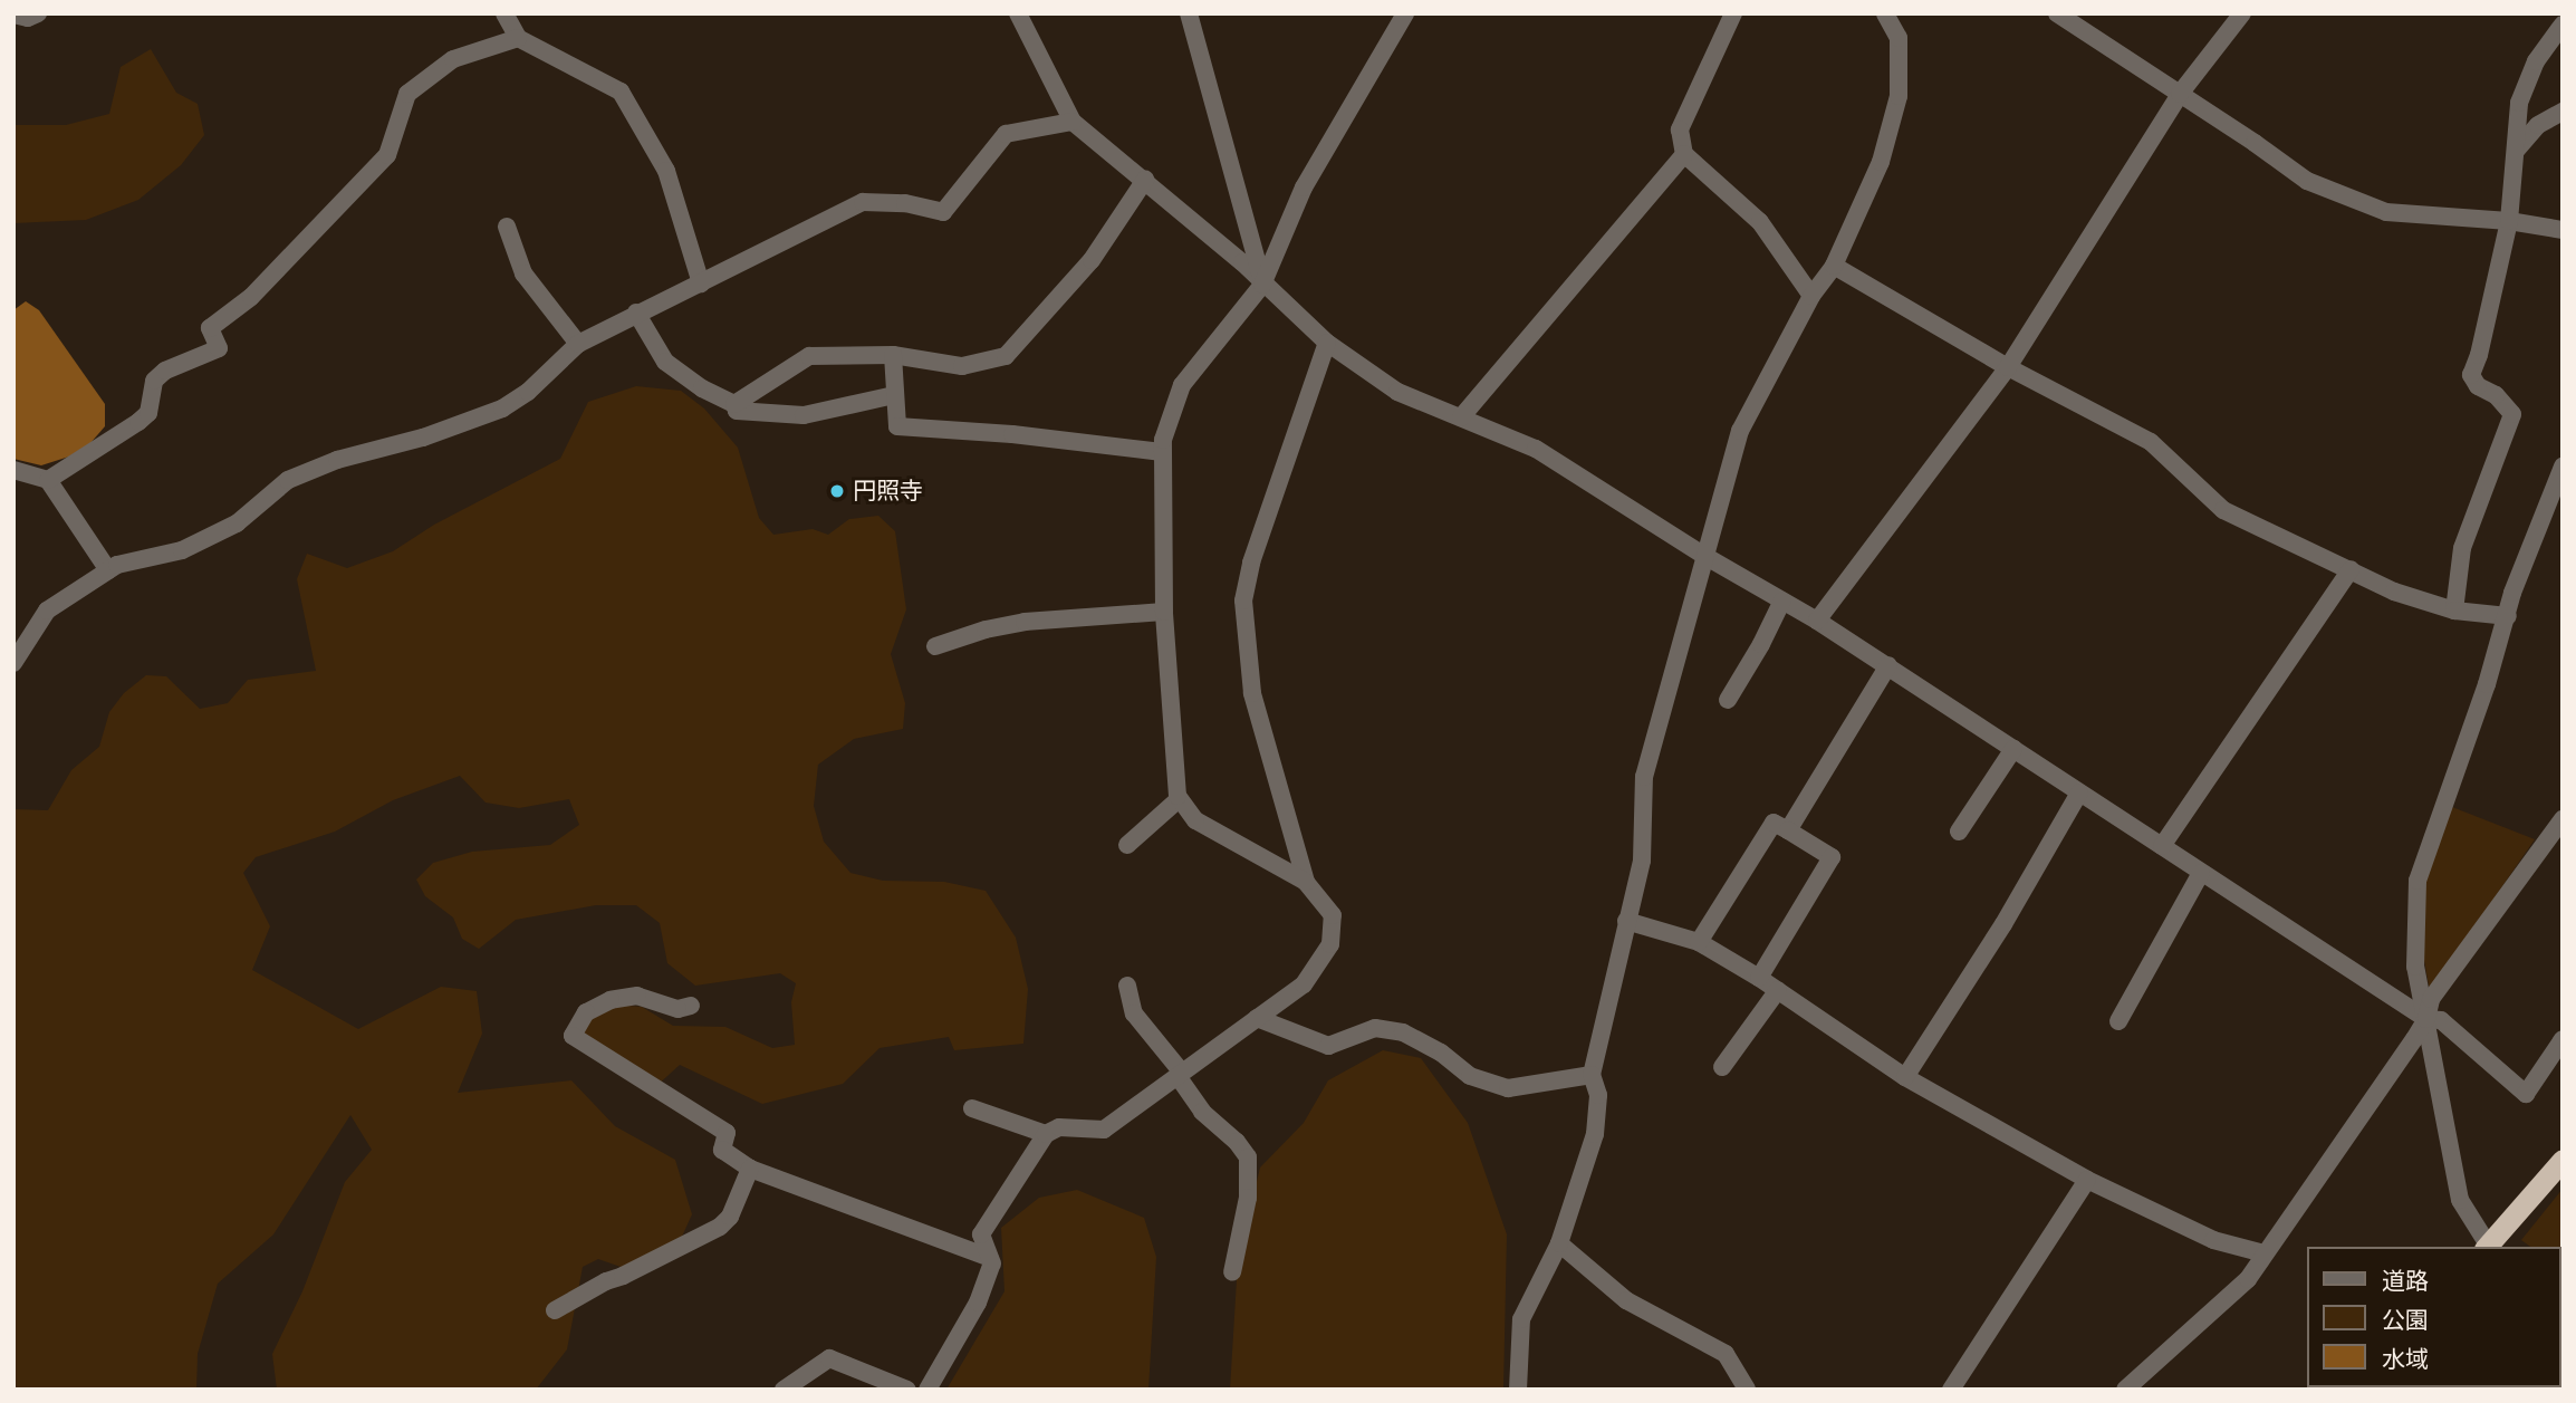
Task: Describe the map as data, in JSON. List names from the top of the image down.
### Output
{
  "places": ["円照寺"],
  "legend": ["道路", "公園", "水域"]
}
